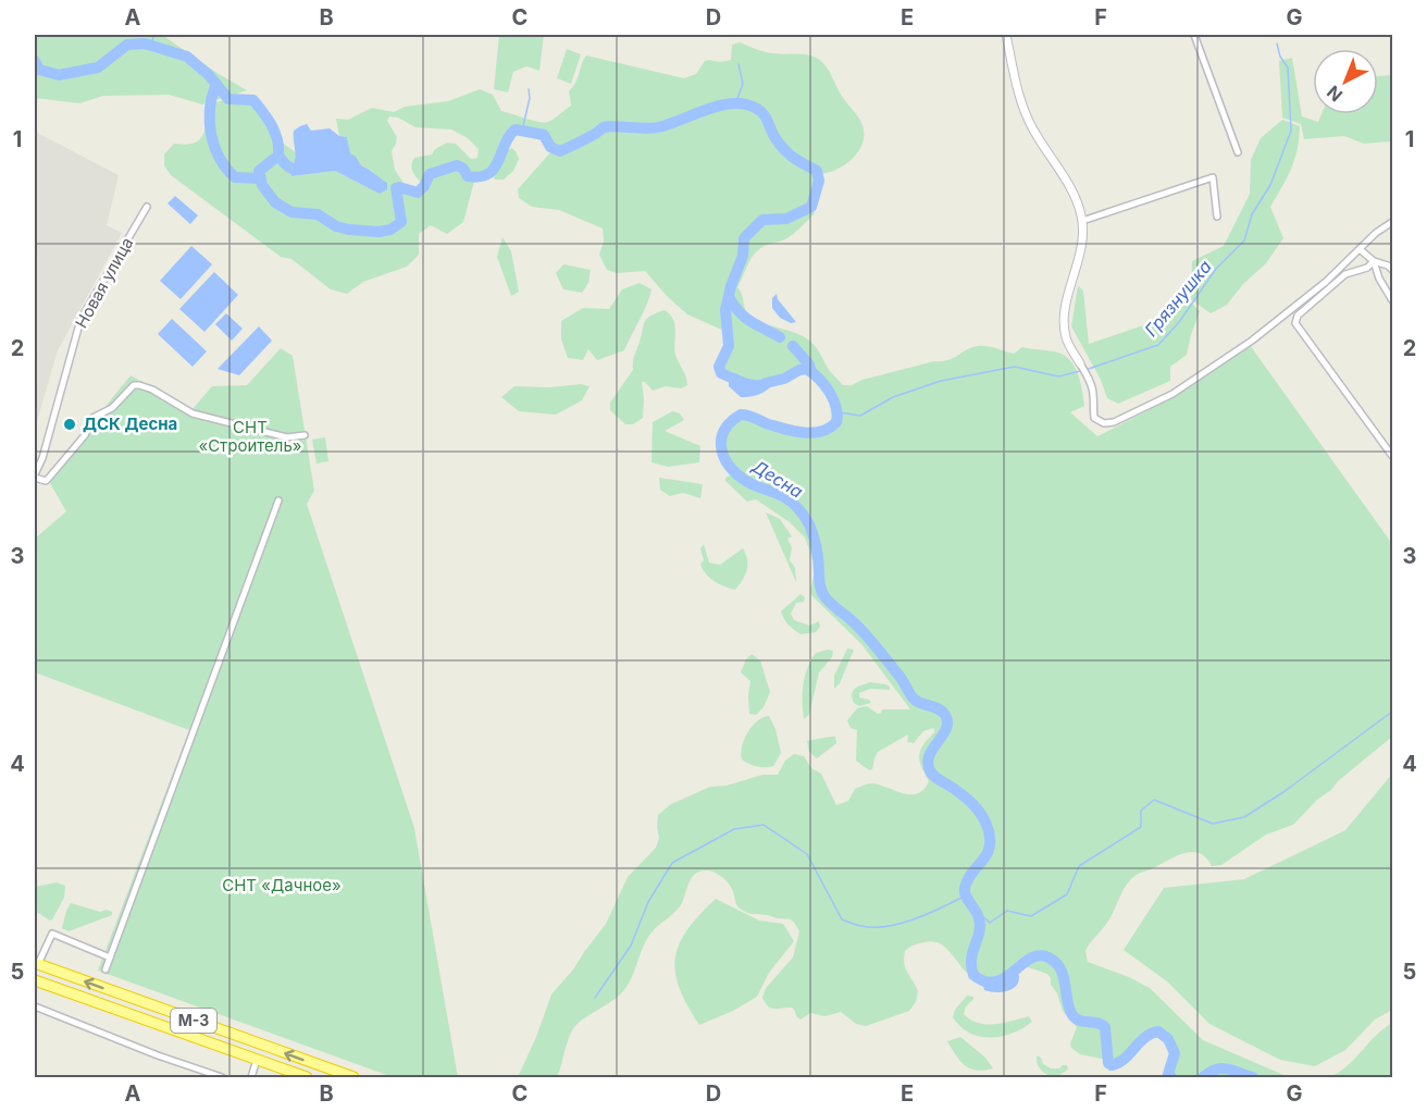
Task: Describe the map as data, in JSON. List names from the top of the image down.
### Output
{
  "streets": {
    "highway": ["М-3"],
    "street": ["Новая улица"]
  },
  "water": ["Грязнушка", "Десна"],
  "parks": ["СНТ «Строитель»", "СНТ «Дачное»"],
  "places": ["ДСК Десна"],
  "north": "bottom left",
  "grid": {
    "columns": [
      "A",
      "B",
      "C",
      "D",
      "E",
      "F",
      "G"
    ],
    "rows": [
      "1",
      "2",
      "3",
      "4",
      "5"
    ]
  }
}
